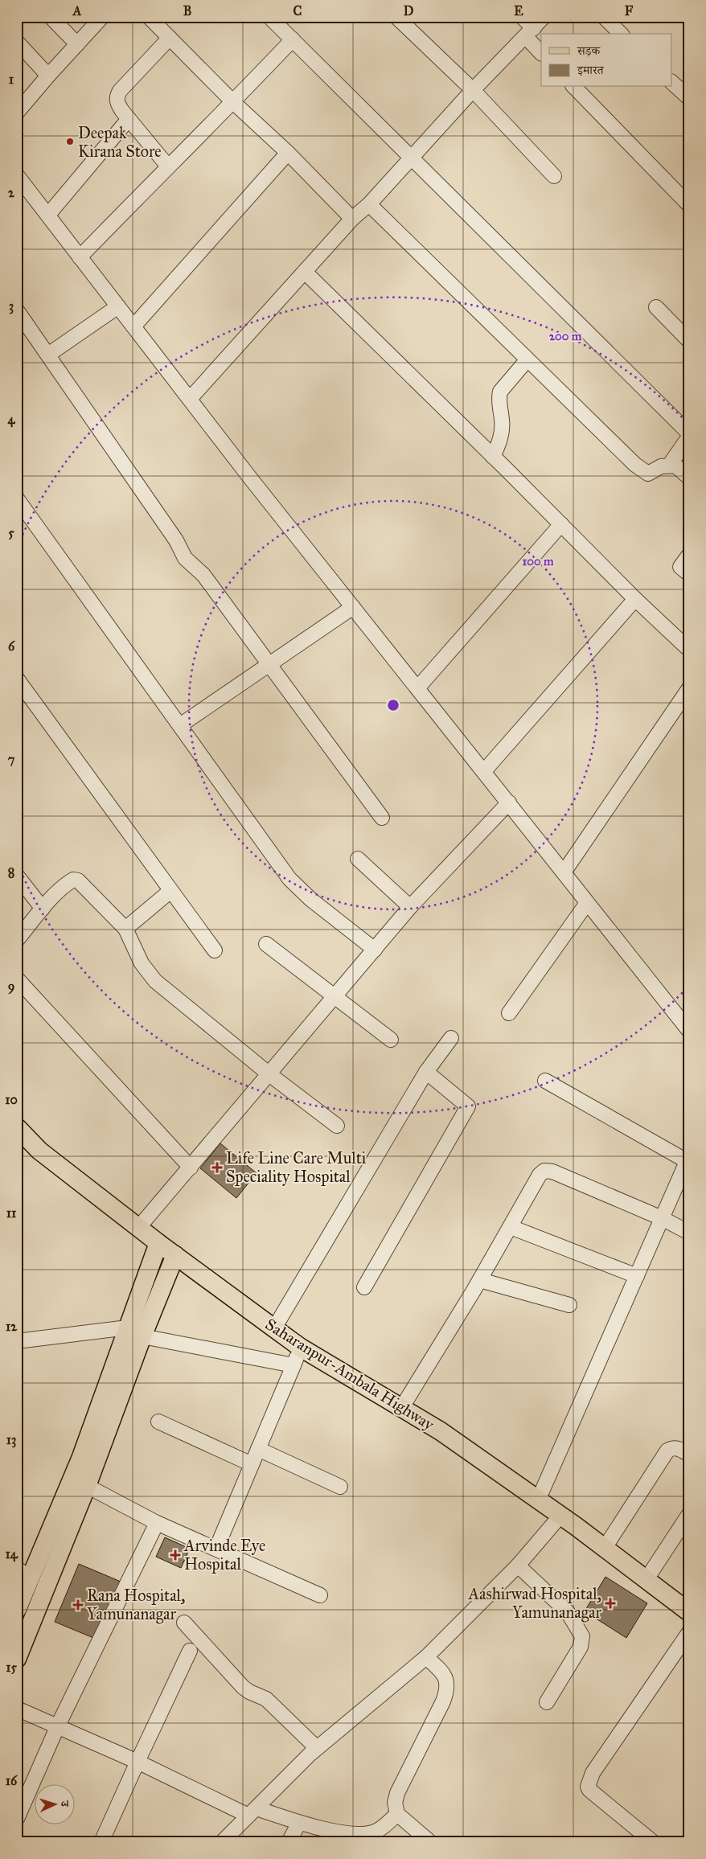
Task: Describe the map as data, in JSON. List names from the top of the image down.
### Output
{
  "streets": {
    "main road": ["Saharanpur-Ambala Highway"]
  },
  "places": {
    "other": ["Deepak Kirana Store"],
    "health": [
      "Life Line Care Multi Speciality Hospital",
      "Arvinde Eye Hospital",
      "Aashirwad Hospital, Yamunanagar",
      "Rana Hospital, Yamunanagar"
    ]
  },
  "legend": ["सड़क", "इमारत"],
  "north": "right",
  "grid": {
    "columns": [
      "A",
      "B",
      "C",
      "D",
      "E",
      "F"
    ],
    "rows": [
      "1",
      "2",
      "3",
      "4",
      "5",
      "6",
      "7",
      "8",
      "9",
      "10",
      "11",
      "12",
      "13",
      "14",
      "15",
      "16"
    ]
  },
  "rings": ["200 m", "100 m"]
}
